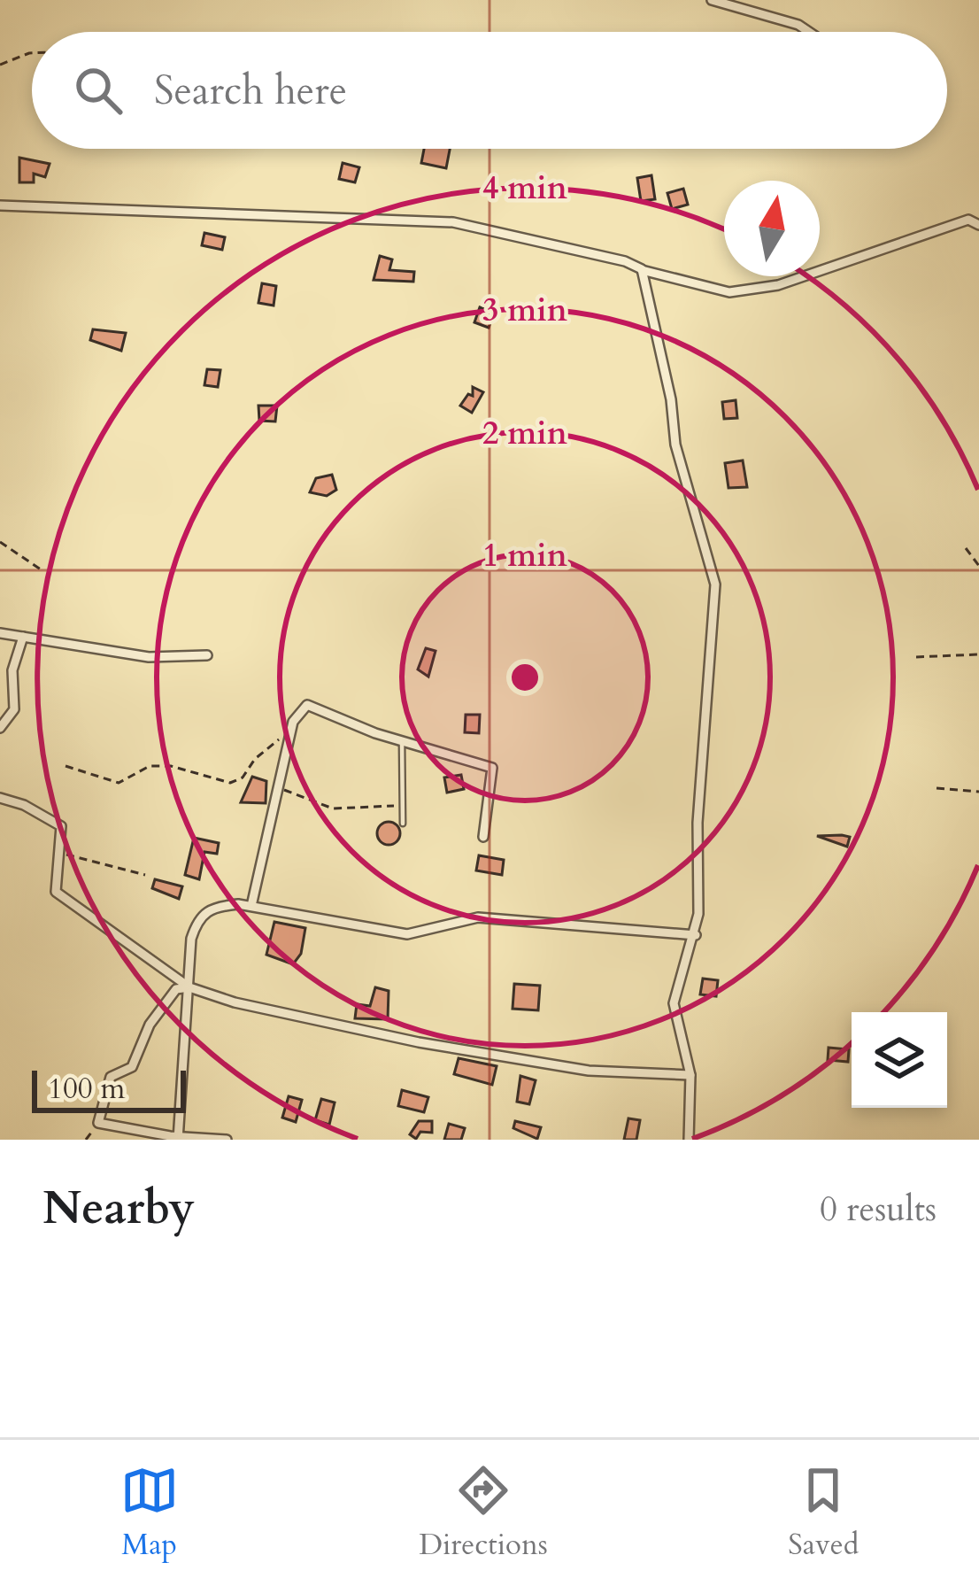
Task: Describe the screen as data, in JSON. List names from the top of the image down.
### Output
{
  "scale_bar": "100 m",
  "north": "top",
  "page": {
    "search": "Search here",
    "scale": "100 m",
    "heading": ["Nearby", "0 results"],
    "nav": ["Map", "Directions", "Saved"]
  },
  "rings": [
    "4 min",
    "3 min",
    "2 min",
    "1 min"
  ]
}
